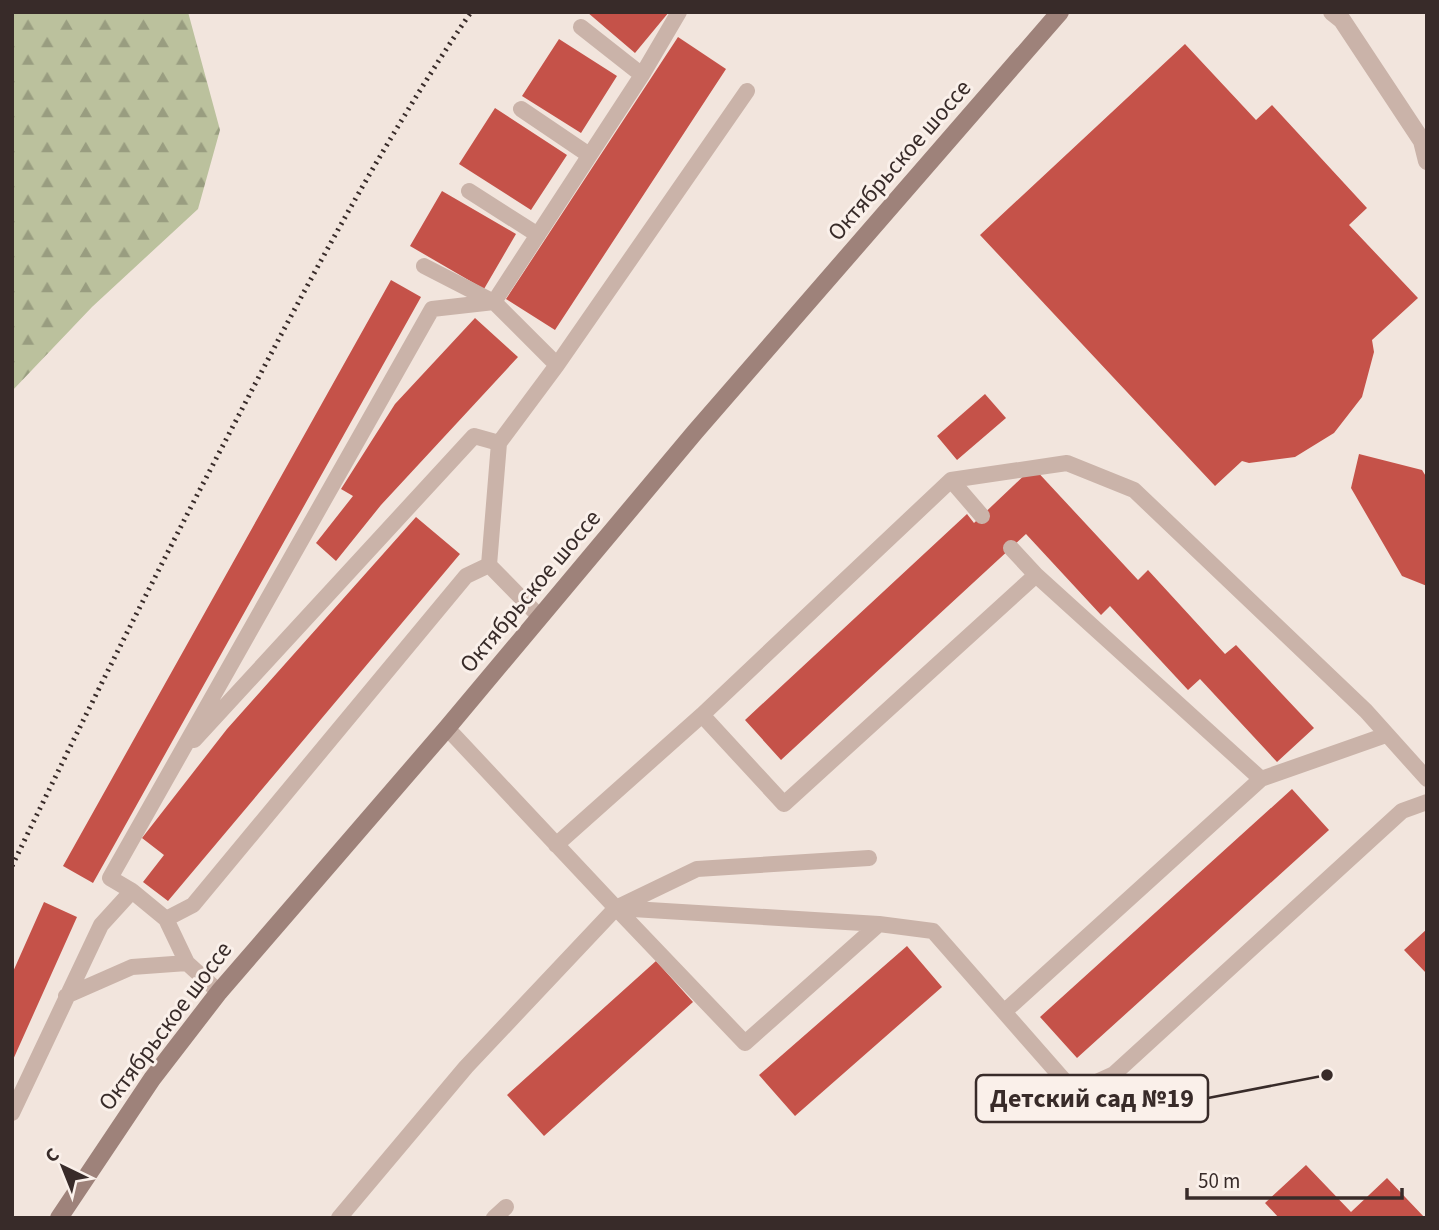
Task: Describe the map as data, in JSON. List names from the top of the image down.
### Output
{
  "streets": {
    "main road": ["Октябрьское шоссе"]
  },
  "places": ["Детский сад №19"],
  "scale_bar": "50 m",
  "north": "top left"
}
